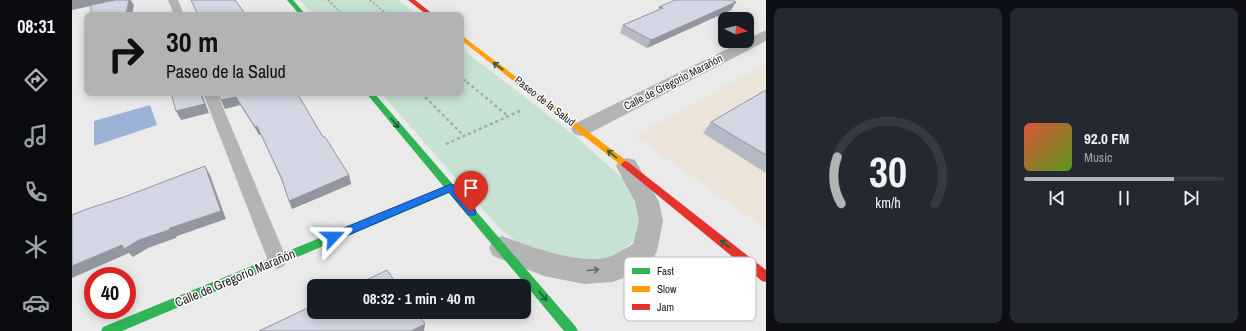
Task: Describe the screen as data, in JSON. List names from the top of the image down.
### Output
{
  "streets": {
    "street": ["Calle de Gregorio Marañón", "Paseo de la Salud"]
  },
  "crossings": [
    ["Calle de Gregorio Marañón", "Paseo de la Salud"]
  ],
  "legend": ["Fast", "Slow", "Jam"],
  "north": "right",
  "page": {
    "tabs": "08:31",
    "turn": ["30 m", "Paseo de la Salud"],
    "song": ["92.0 FM", "Music"],
    "limit": "40",
    "trip": "08:32 · 1 min · 40 m",
    "gauge": ["30", "km/h"]
  }
}
